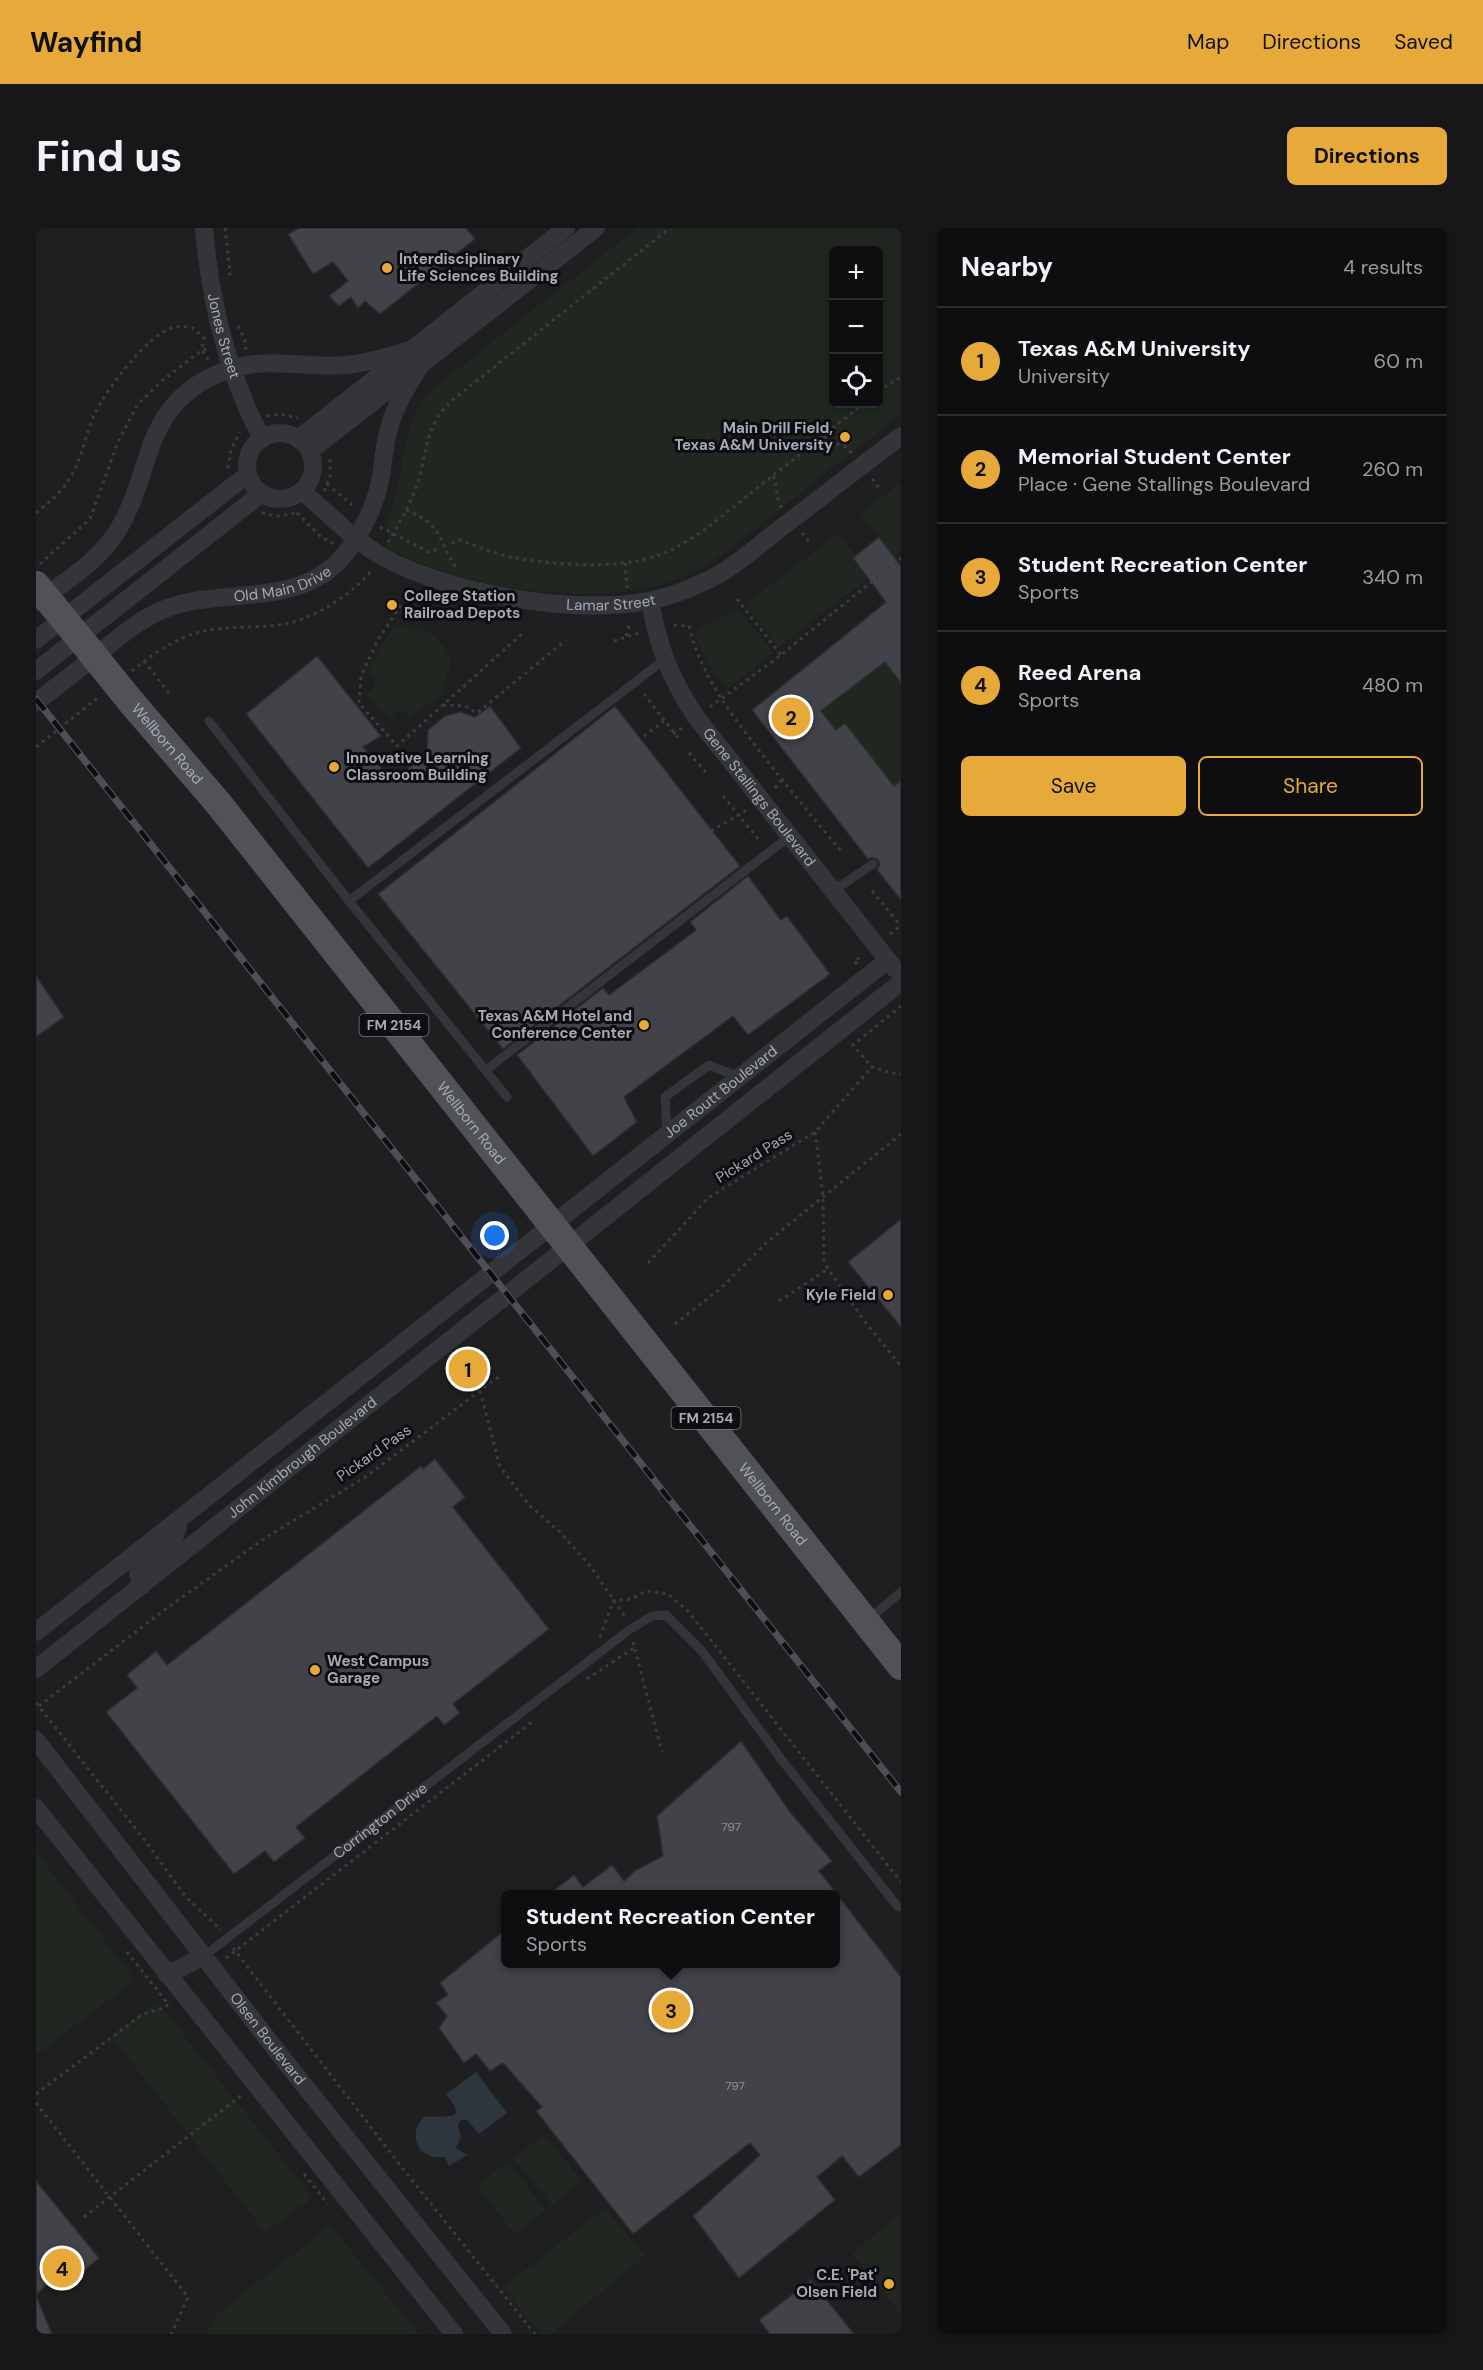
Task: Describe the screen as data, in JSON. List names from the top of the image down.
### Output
{
  "streets": {
    "main road": ["Wellborn Road", "FM 2154"],
    "street": [
      "Jones Street",
      "Old Main Drive",
      "Lamar Street",
      "Gene Stallings Boulevard",
      "Joe Routt Boulevard",
      "John Kimbrough Boulevard",
      "Corrington Drive",
      "Olsen Boulevard"
    ],
    "path": ["Pickard Pass"]
  },
  "crossings": [
    ["Jones Street", "Old Main Drive"],
    ["Jones Street", "Lamar Street"],
    ["Old Main Drive", "Lamar Street"],
    ["Old Main Drive", "Wellborn Road"],
    ["Lamar Street", "Gene Stallings Boulevard"],
    ["Wellborn Road", "Joe Routt Boulevard"],
    ["Wellborn Road", "John Kimbrough Boulevard"],
    ["Gene Stallings Boulevard", "Joe Routt Boulevard"],
    ["Joe Routt Boulevard", "John Kimbrough Boulevard"],
    ["Corrington Drive", "Olsen Boulevard"]
  ],
  "places": [
    "Interdisciplinary Life Sciences Building",
    "Main Drill Field, Texas A&M University",
    "College Station Railroad Depots",
    "Innovative Learning Classroom Building",
    "Texas A&M Hotel and Conference Center",
    "Kyle Field",
    "West Campus Garage",
    "C.E. 'Pat' Olsen Field"
  ],
  "house_numbers": ["797", "797"],
  "page": {
    "header": "Wayfind",
    "nav": ["Map", "Directions", "Saved"],
    "buttons": [
      "Directions",
      ["Save", "Share"]
    ],
    "title": "Find us",
    "heading": ["Nearby", "4 results"],
    "map_buttons": ["+", "−"],
    "list": [
      {
        "mark": "1",
        "name": "Texas A&M University",
        "note": "University",
        "value": "60 m"
      },
      {
        "mark": "2",
        "name": "Memorial Student Center",
        "note": "Place · Gene Stallings Boulevard",
        "value": "260 m"
      },
      {
        "mark": "3",
        "name": "Student Recreation Center",
        "note": "Sports",
        "value": "340 m"
      },
      {
        "mark": "4",
        "name": "Reed Arena",
        "note": "Sports",
        "value": "480 m"
      }
    ],
    "pins": [
      "2",
      "1",
      "3",
      "4"
    ],
    "popup": ["Student Recreation Center", "Sports"]
  }
}
